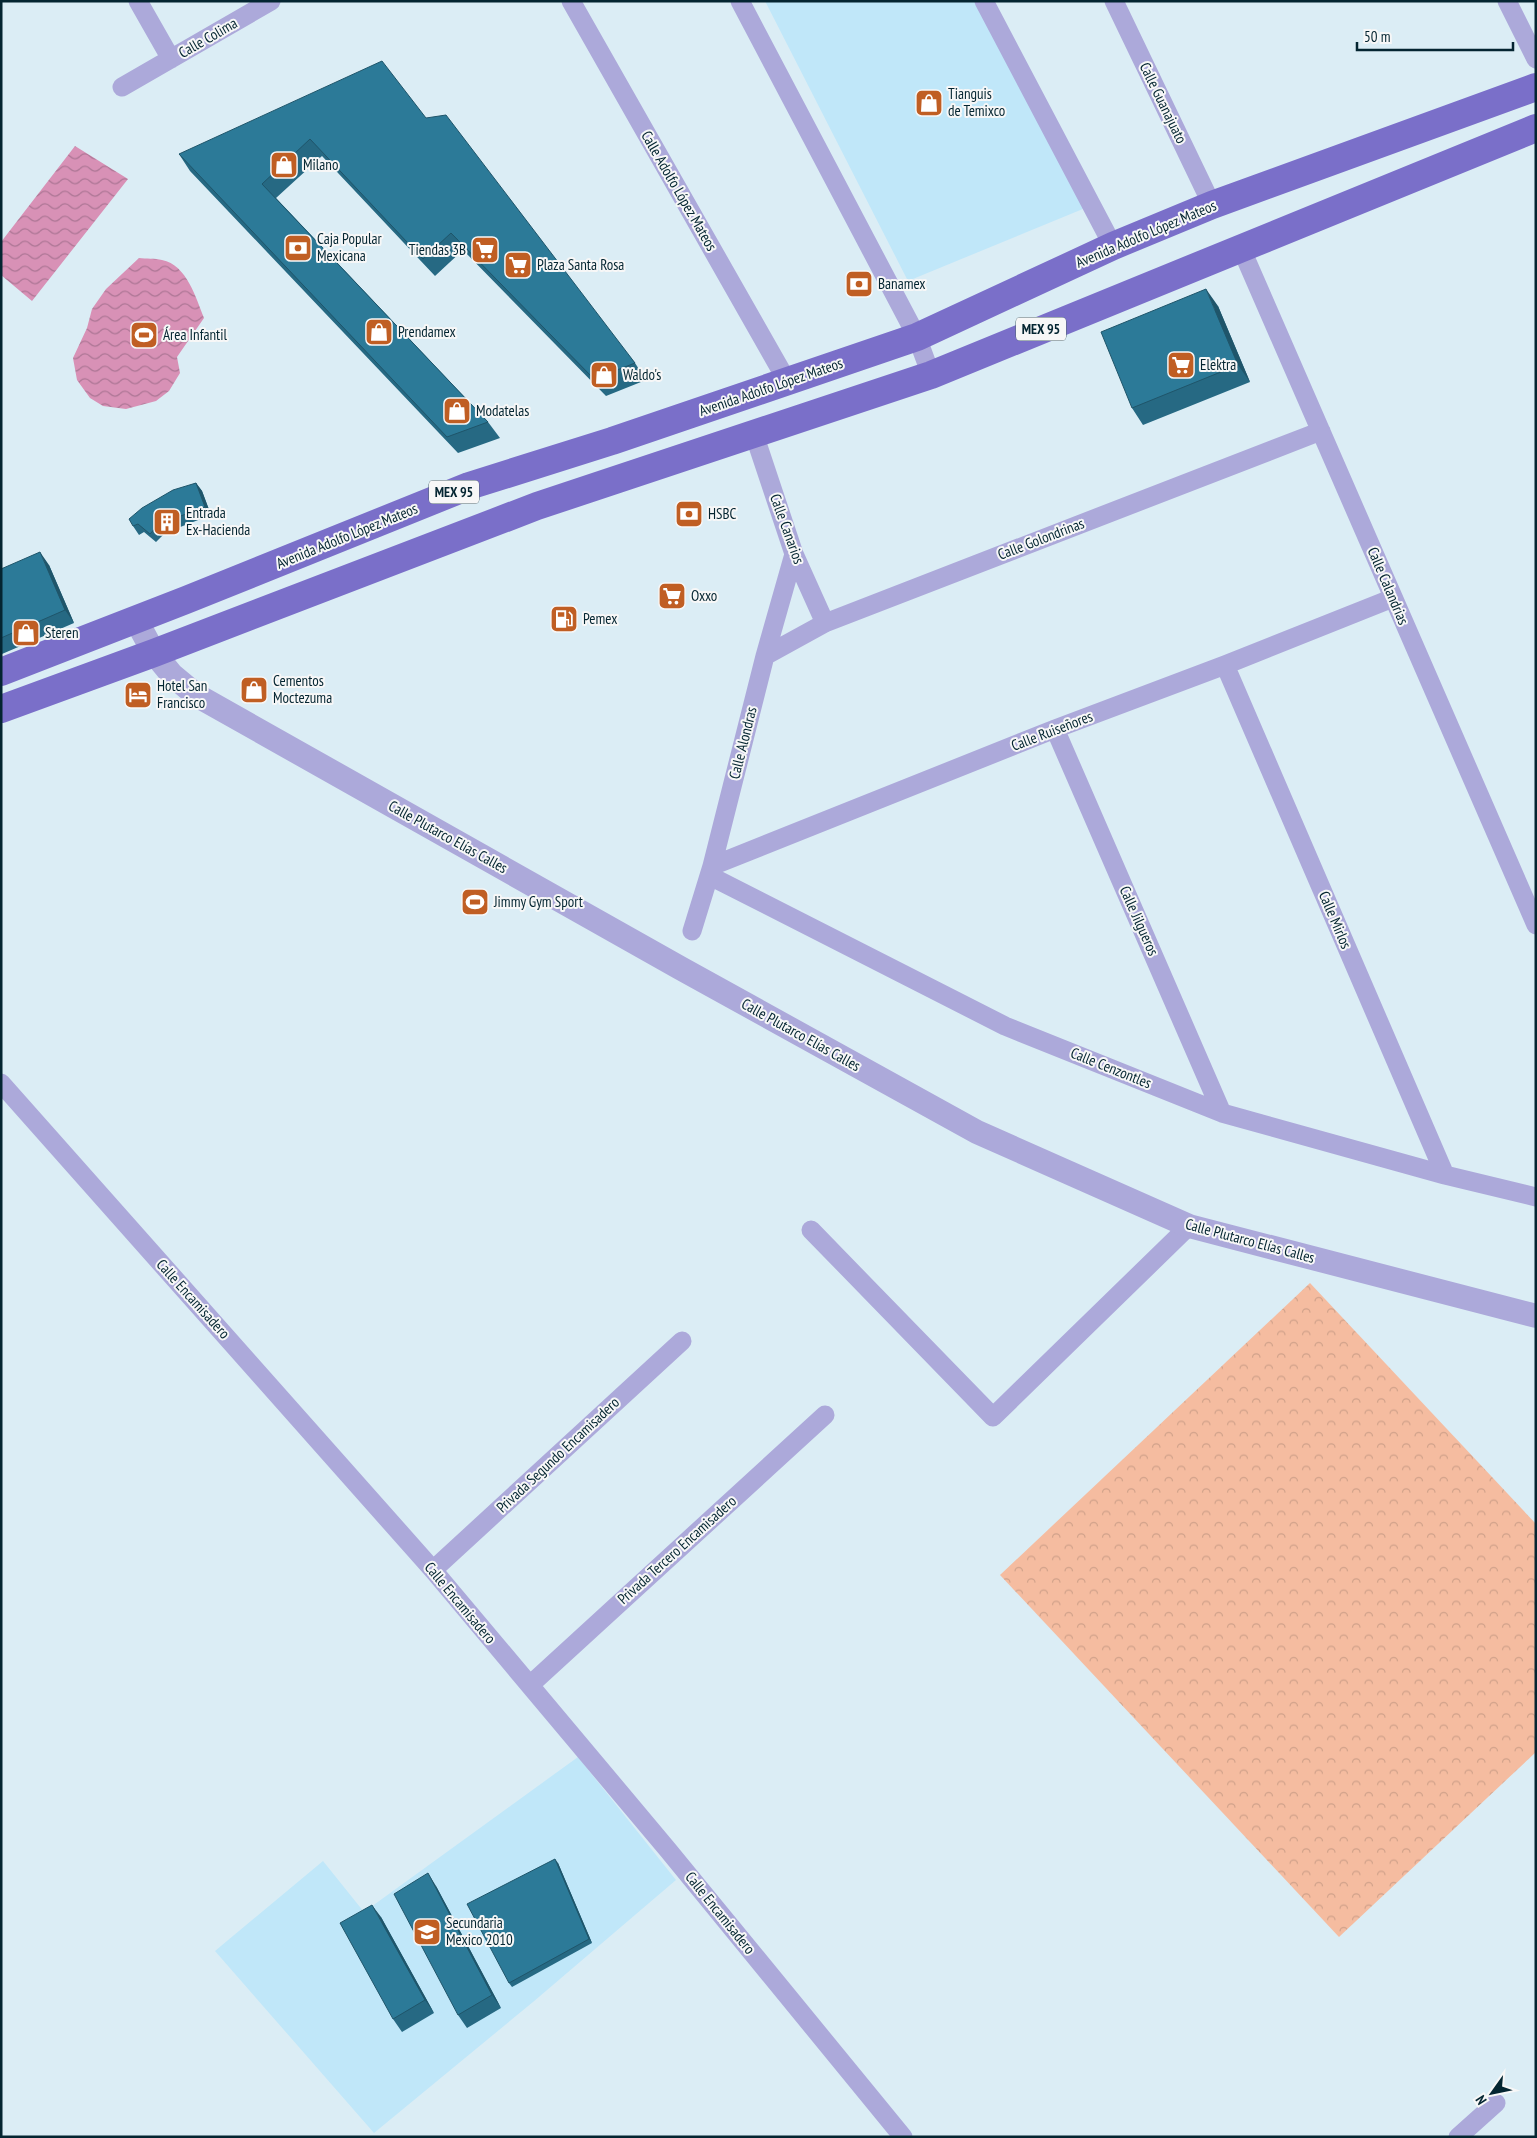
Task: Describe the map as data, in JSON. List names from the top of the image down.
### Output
{
  "streets": {
    "main road": ["Avenida Adolfo López Mateos", "MEX 95"],
    "street": [
      "Calle Colima",
      "Calle Guanajuato",
      "Calle Adolfo López Mateos",
      "Calle Canarios",
      "Calle Golondrinas",
      "Calle Calandrias",
      "Calle Ruiseñores",
      "Calle Alondras",
      "Calle Plutarco Elías Calles",
      "Calle Mirlos",
      "Calle Jilgueros",
      "Calle Cenzontles",
      "Calle Encamisadero",
      "Privada Segundo Encamisadero",
      "Privada Tercero Encamisadero"
    ]
  },
  "crossings": [
    ["Calle Guanajuato", "Avenida Adolfo López Mateos"],
    ["Calle Adolfo López Mateos", "Avenida Adolfo López Mateos"],
    ["Avenida Adolfo López Mateos", "Calle Plutarco Elías Calles"],
    ["MEX 95", "Calle Canarios"],
    ["MEX 95", "Calle Calandrias"],
    ["MEX 95", "Calle Plutarco Elías Calles"],
    ["Calle Canarios", "Calle Golondrinas"],
    ["Calle Canarios", "Calle Alondras"],
    ["Calle Golondrinas", "Calle Calandrias"],
    ["Calle Golondrinas", "Calle Alondras"],
    ["Calle Calandrias", "Calle Ruiseñores"],
    ["Calle Ruiseñores", "Calle Alondras"],
    ["Calle Ruiseñores", "Calle Mirlos"],
    ["Calle Ruiseñores", "Calle Jilgueros"],
    ["Calle Ruiseñores", "Calle Cenzontles"],
    ["Calle Alondras", "Calle Cenzontles"],
    ["Calle Mirlos", "Calle Cenzontles"],
    ["Calle Jilgueros", "Calle Cenzontles"],
    ["Calle Encamisadero", "Privada Segundo Encamisadero"],
    ["Calle Encamisadero", "Privada Tercero Encamisadero"]
  ],
  "places": {
    "shop": [
      "Tianguis de Temixco",
      "Milano",
      "Prendamex",
      "Waldo's",
      "Modatelas",
      "Steren",
      "Cementos Moctezuma"
    ],
    "bank": ["Caja Popular Mexicana", "Banamex", "HSBC"],
    "supermarket": [
      "Tiendas 3B",
      "Plaza Santa Rosa",
      "Elektra",
      "Oxxo"
    ],
    "sports": ["Área Infantil", "Jimmy Gym Sport"],
    "building": ["Entrada Ex-Hacienda"],
    "fuel station": ["Pemex"],
    "hotel": ["Hotel San Francisco"],
    "school or university": ["Secundaria Mexico 2010"]
  },
  "scale_bar": "50 m",
  "north": "bottom left"
}
